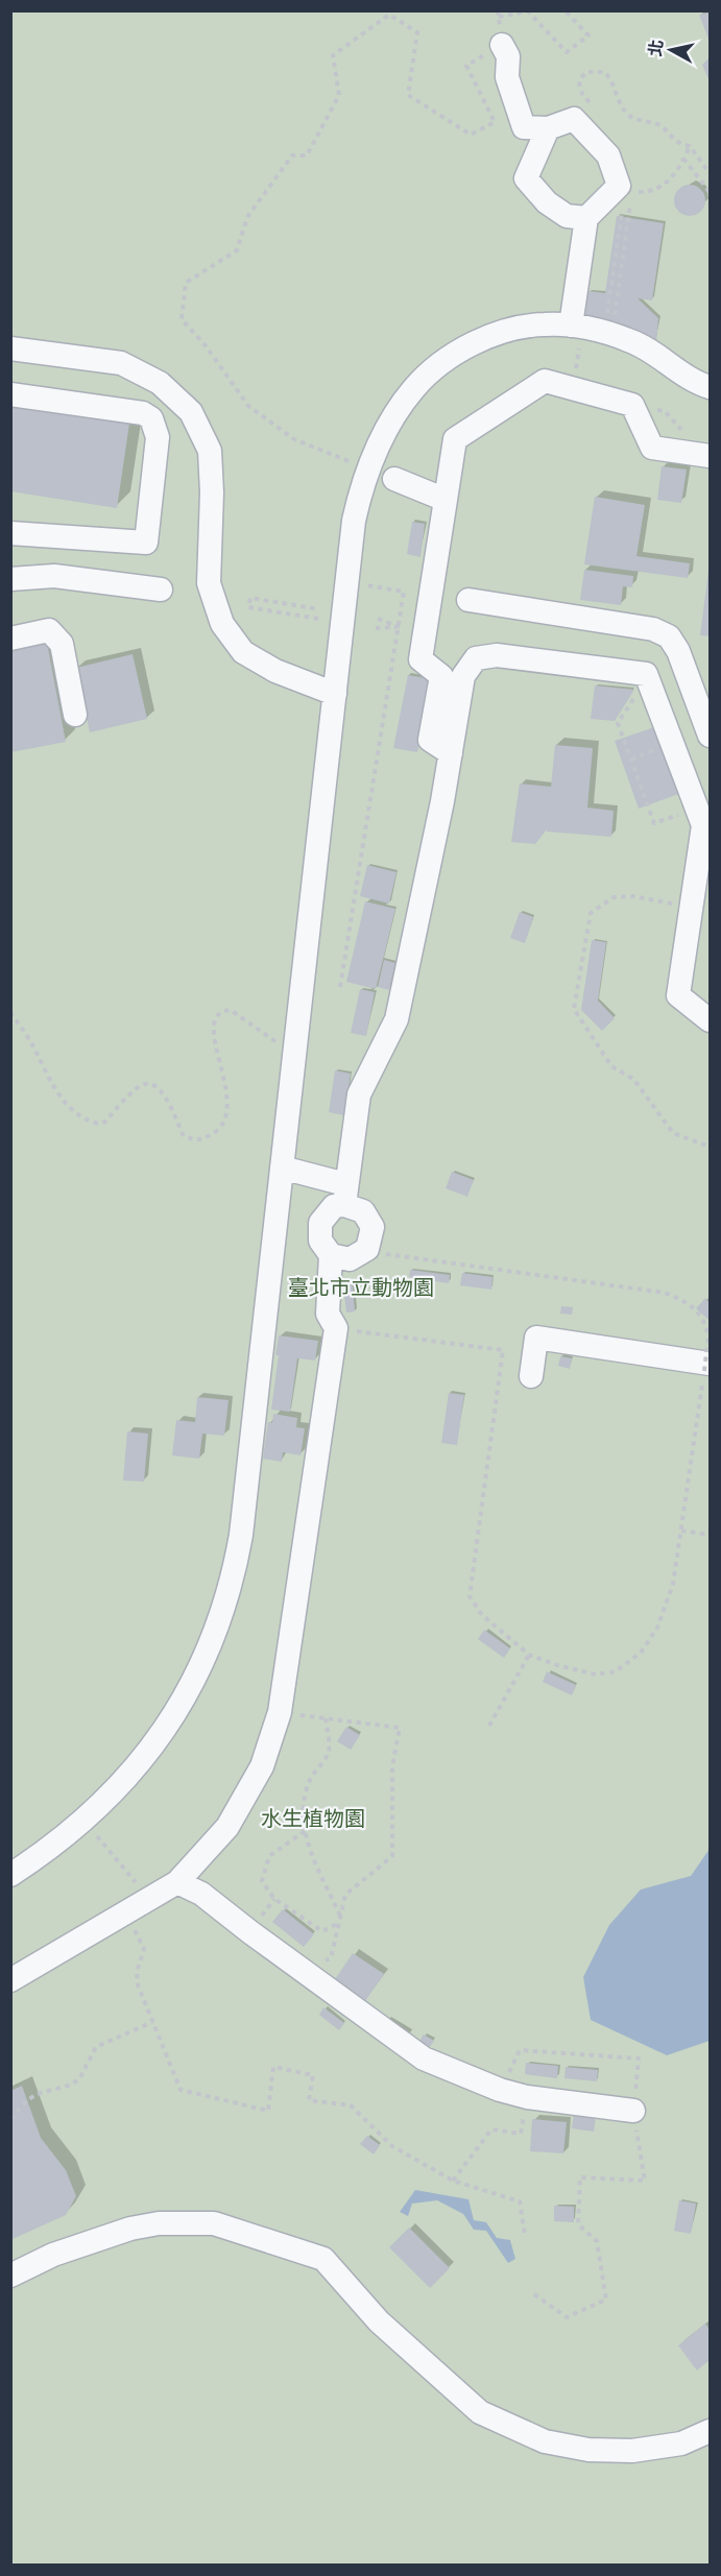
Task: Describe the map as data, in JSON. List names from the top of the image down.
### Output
{
  "parks": ["臺北市立動物園", "水生植物園"],
  "north": "left"
}
